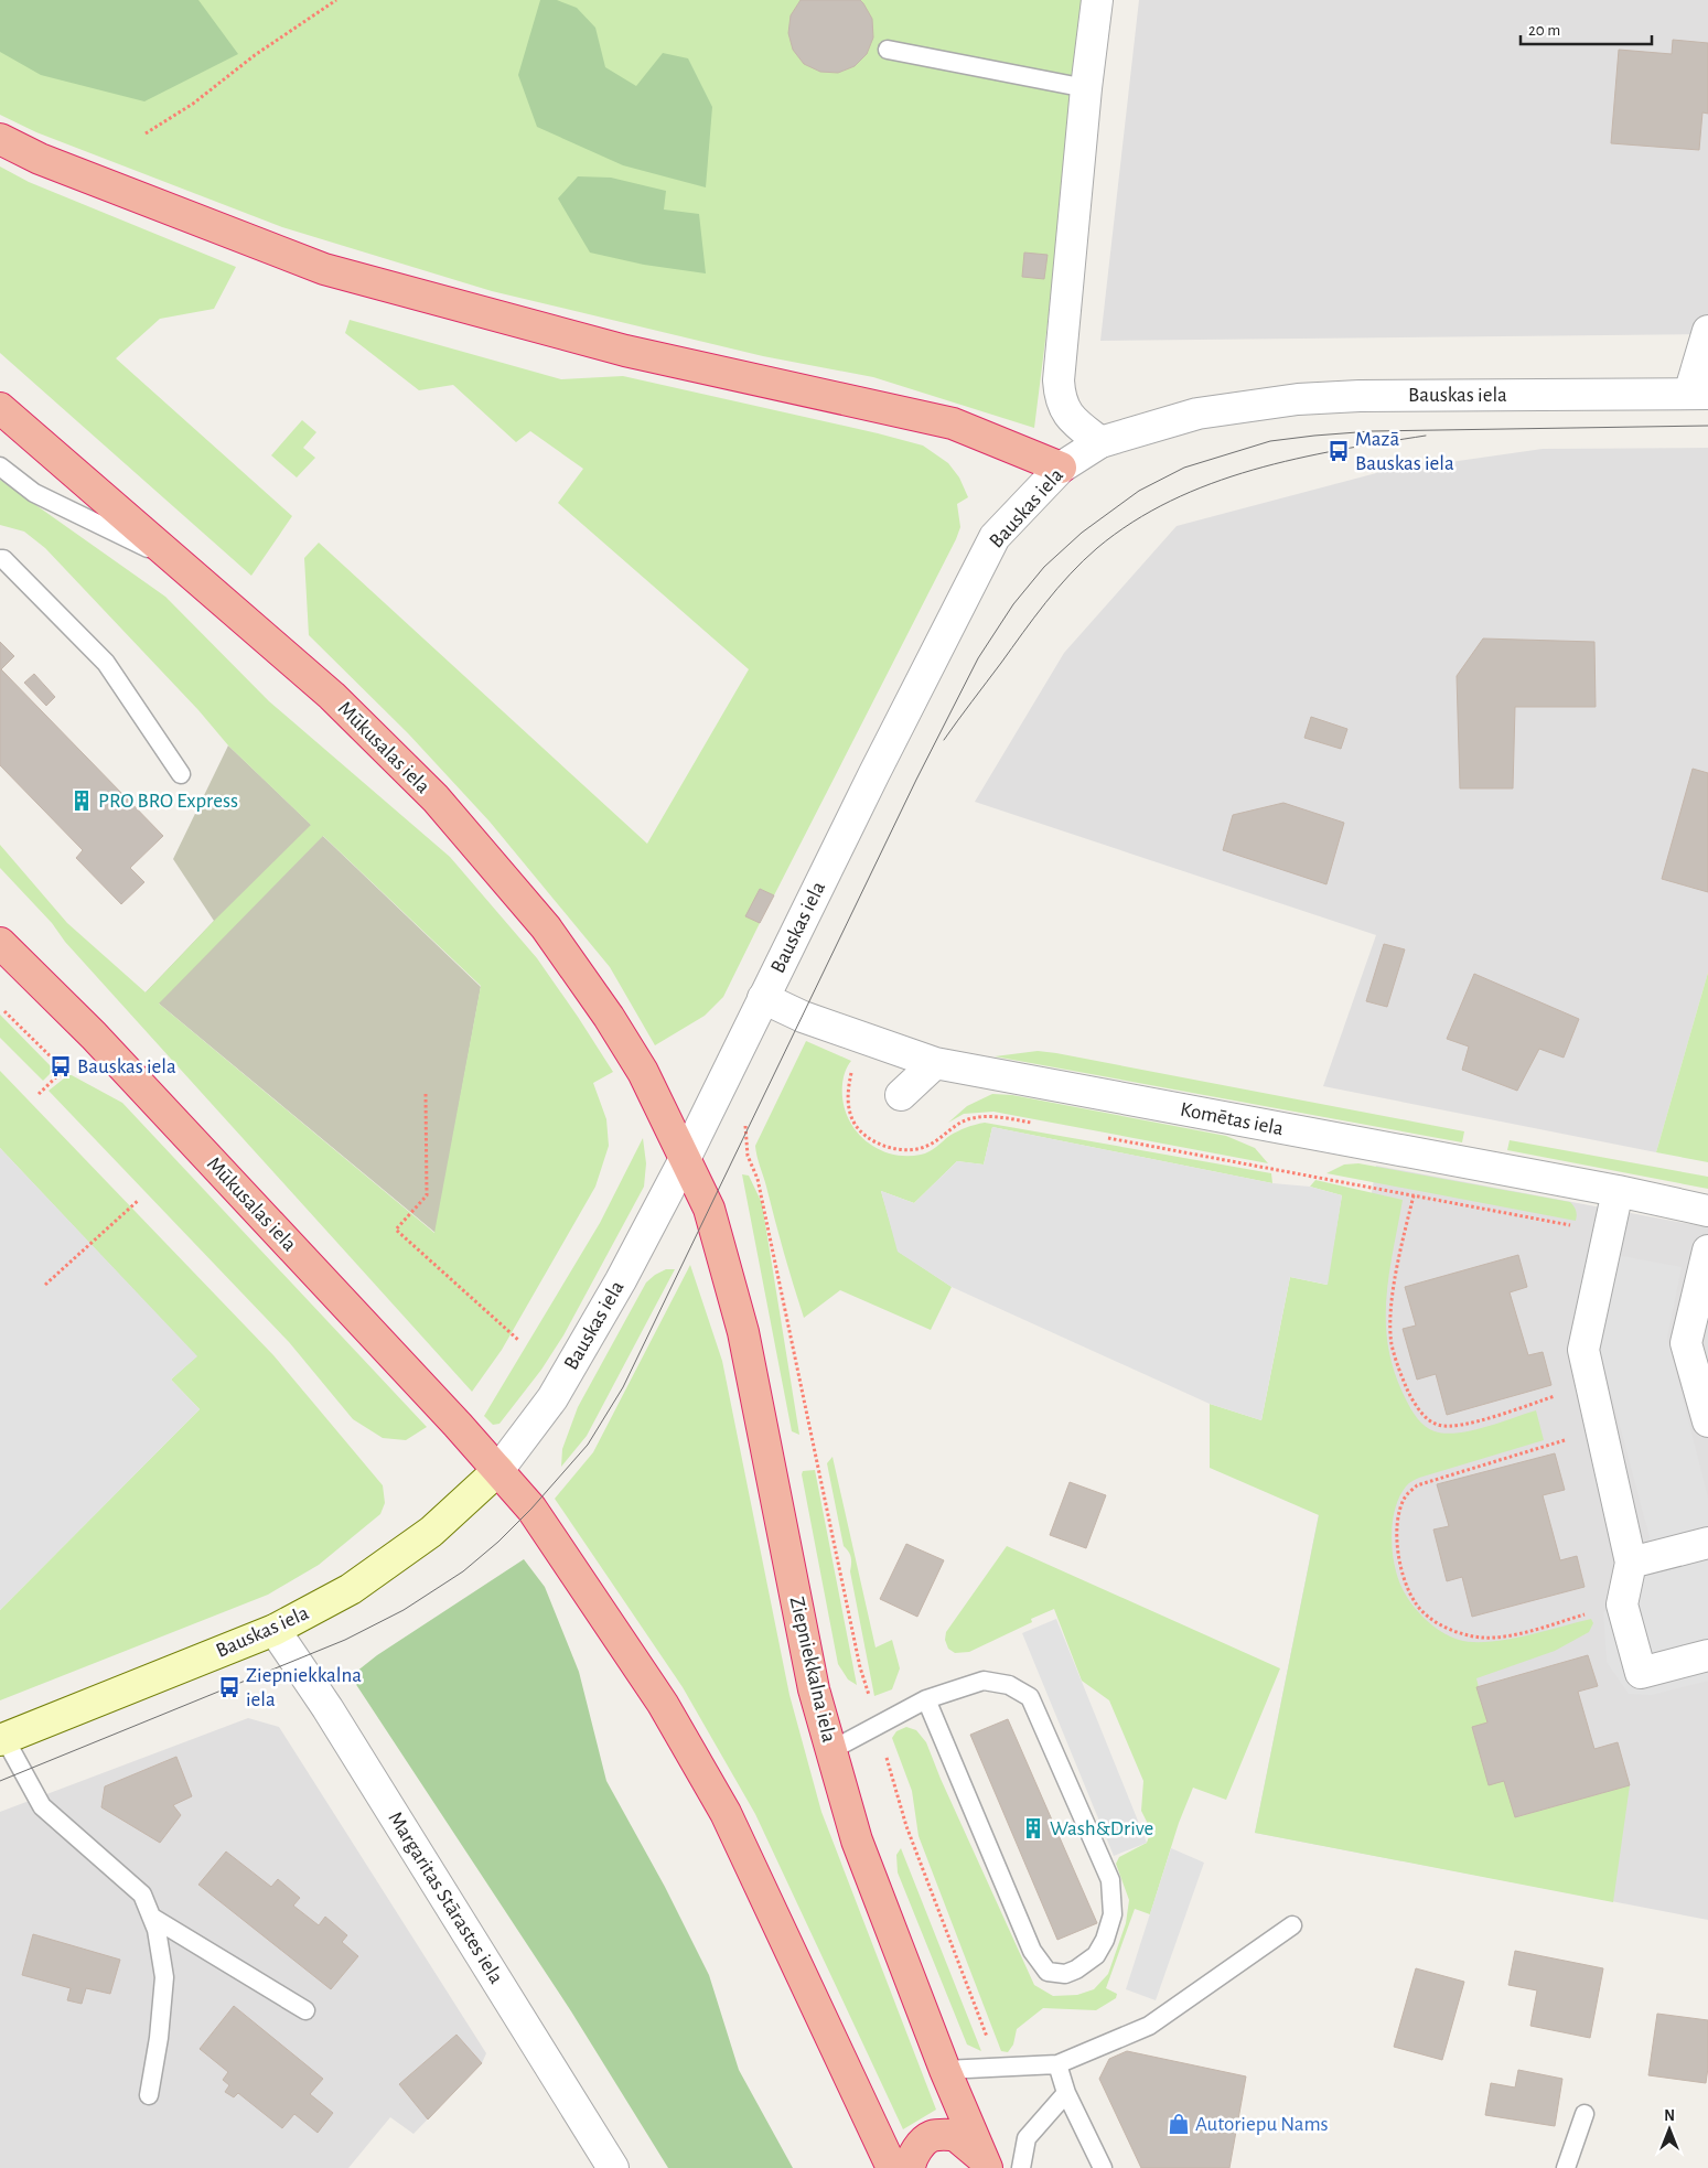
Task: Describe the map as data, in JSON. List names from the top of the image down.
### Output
{
  "streets": {
    "highway": ["Mūkusalas iela", "Ziepniekkalna iela"],
    "main road": ["Bauskas iela"],
    "street": ["Komētas iela", "Margaritas Stārastes iela"]
  },
  "crossings": [
    ["Bauskas iela", "Mūkusalas iela"],
    ["Bauskas iela", "Komētas iela"],
    ["Bauskas iela", "Ziepniekkalna iela"],
    ["Bauskas iela", "Margaritas Stārastes iela"],
    ["Mūkusalas iela", "Ziepniekkalna iela"]
  ],
  "places": {
    "bus stop": ["Mazā Bauskas iela", "Bauskas iela", "Ziepniekkalna iela"],
    "building": ["PRO BRO Express", "Wash&Drive"],
    "shop": ["Autoriepu Nams"]
  },
  "scale_bar": "20 m",
  "north": "top"
}
